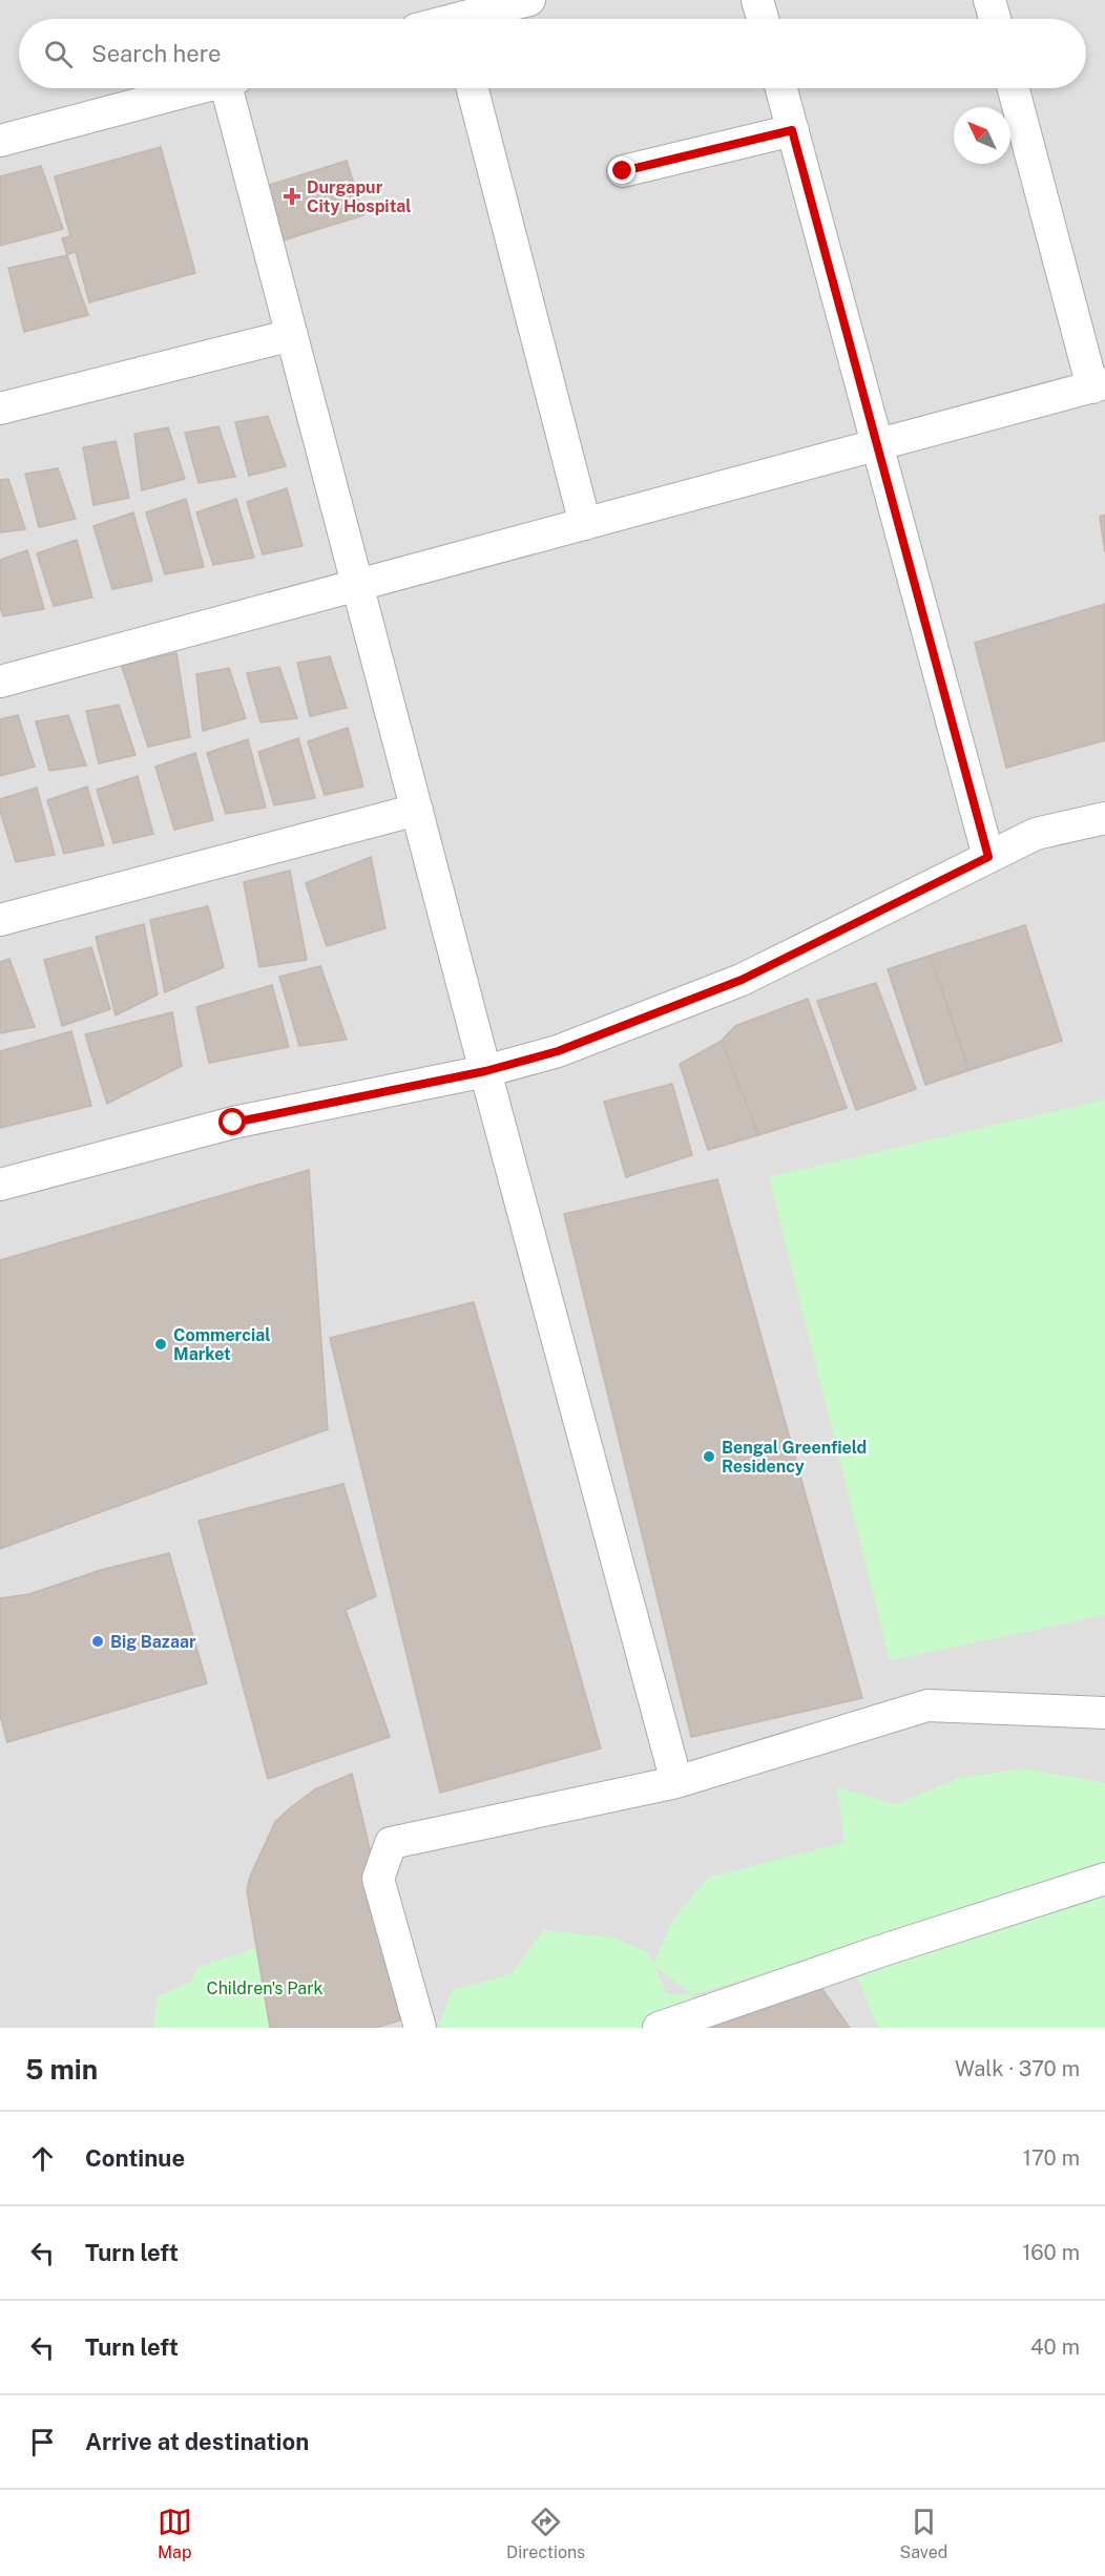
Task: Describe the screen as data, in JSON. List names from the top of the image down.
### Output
{
  "parks": ["Children's Park"],
  "places": {
    "health": ["Durgapur City Hospital"],
    "other": ["Commercial Market", "Bengal Greenfield Residency", "Big Bazaar"]
  },
  "north": "top left",
  "page": {
    "search": "Search here",
    "heading": ["5 min", "Walk · 370 m"],
    "list": [
      ["Continue", "170 m"],
      ["Turn left", "160 m"],
      ["Turn left", "40 m"],
      "Arrive at destination"
    ],
    "nav": ["Map", "Directions", "Saved"]
  }
}
